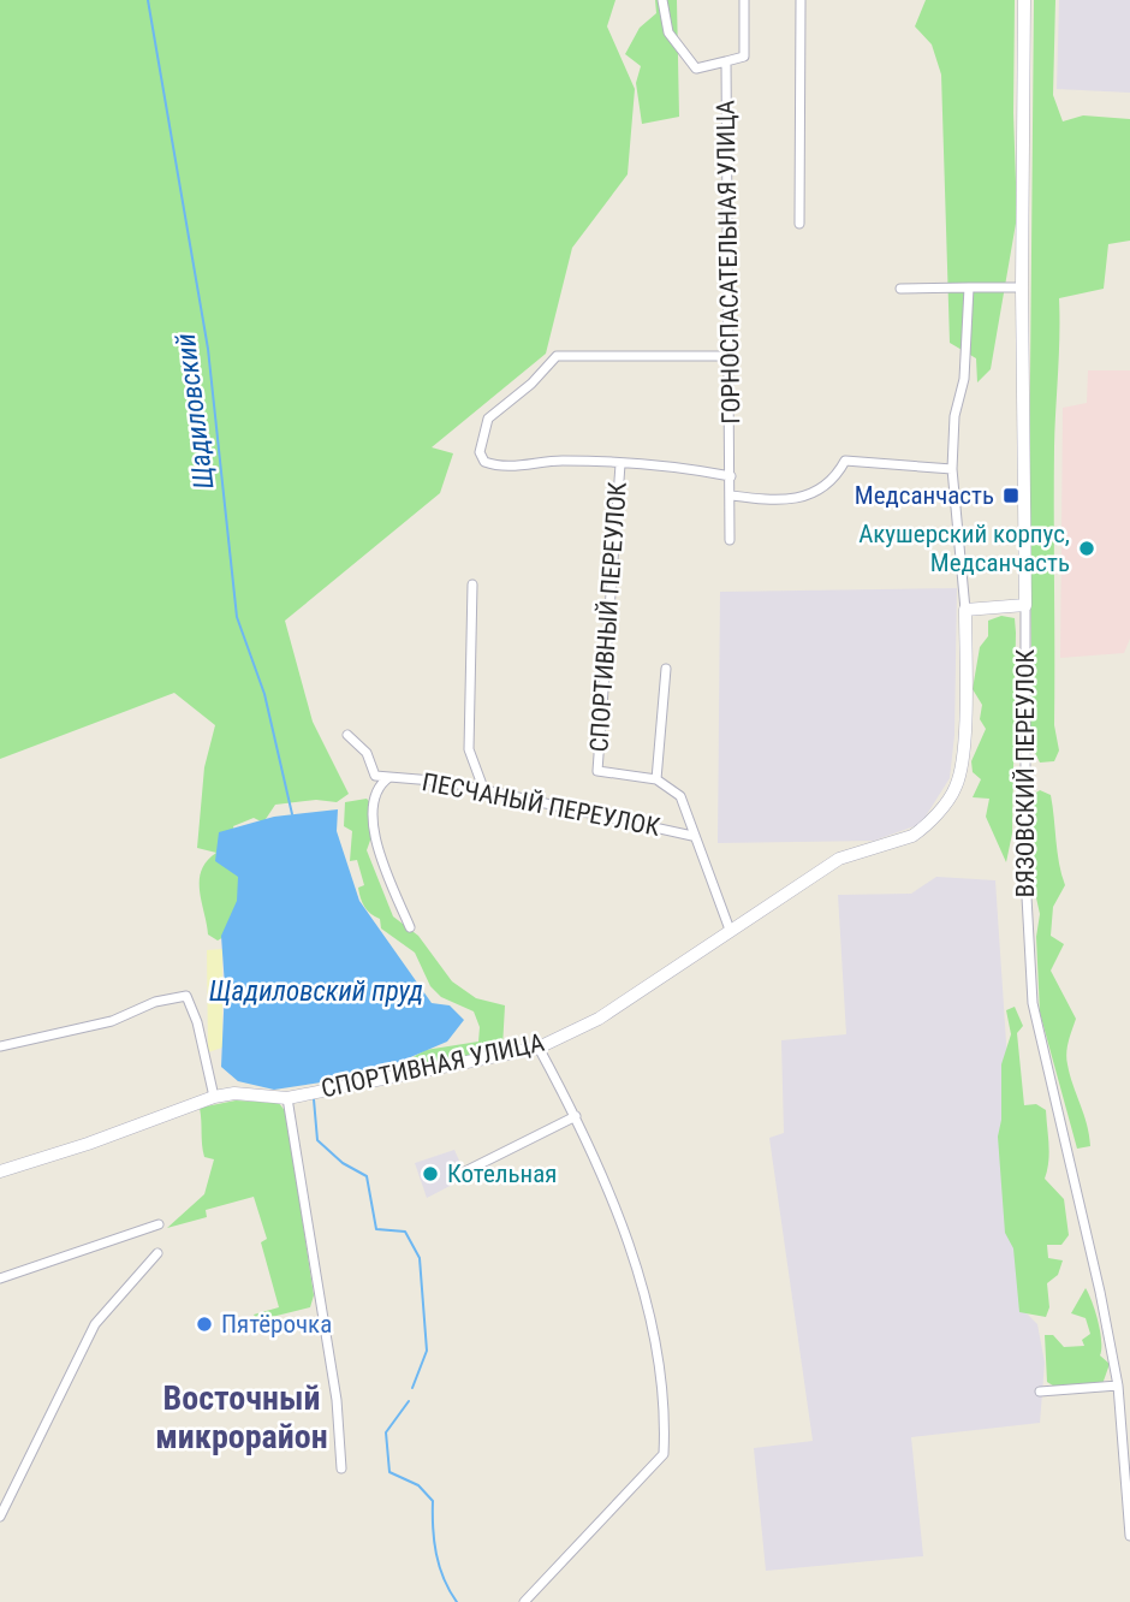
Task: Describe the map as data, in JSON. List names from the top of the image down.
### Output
{
  "streets": {
    "street": [
      "ГОРНОСПАСАТЕЛЬНАЯ УЛИЦА",
      "СПОРТИВНЫЙ ПЕРЕУЛОК",
      "ВЯЗОВСКИЙ ПЕРЕУЛОК",
      "ПЕСЧАНЫЙ ПЕРЕУЛОК",
      "СПОРТИВНАЯ УЛИЦА"
    ]
  },
  "districts": ["Восточный микрорайон"],
  "water": ["Щадиловский", "Щадиловский пруд"],
  "places": {
    "transit": ["Медсанчасть"],
    "other": ["Акушерский корпус, Медсанчасть", "Котельная", "Пятёрочка"]
  }
}
